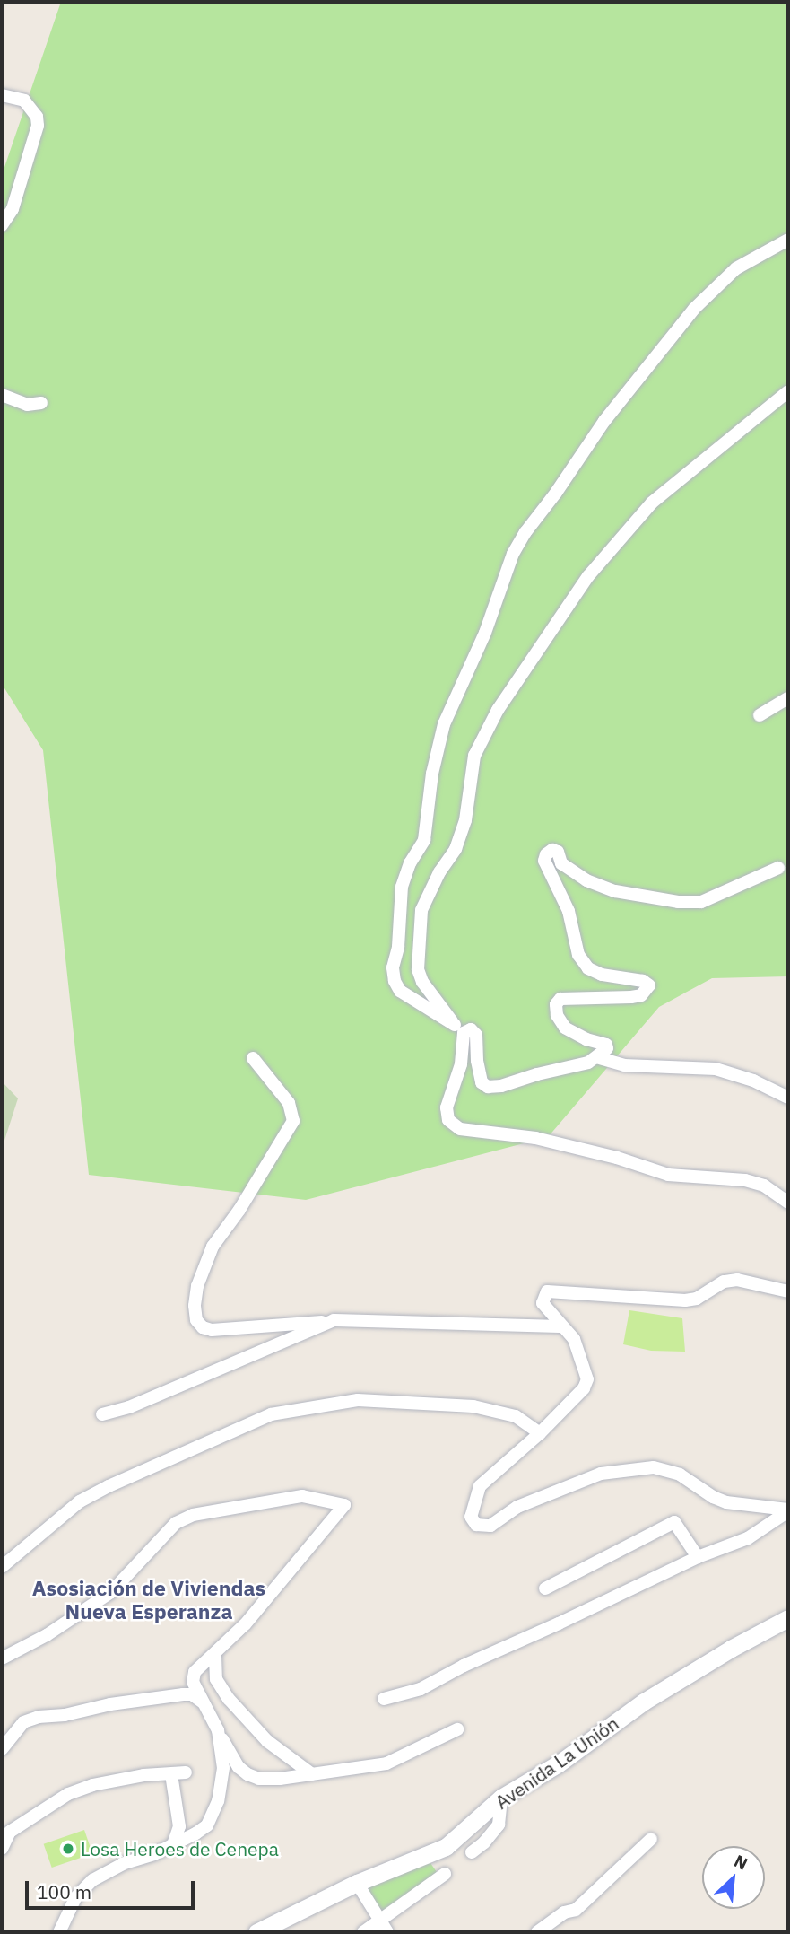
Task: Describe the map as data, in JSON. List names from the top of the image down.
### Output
{
  "streets": {
    "main road": ["Avenida La Unión"]
  },
  "districts": ["Asosiación de Viviendas Nueva Esperanza"],
  "places": ["Losa Heroes de Cenepa"],
  "scale_bar": "100 m",
  "north": "top right"
}
